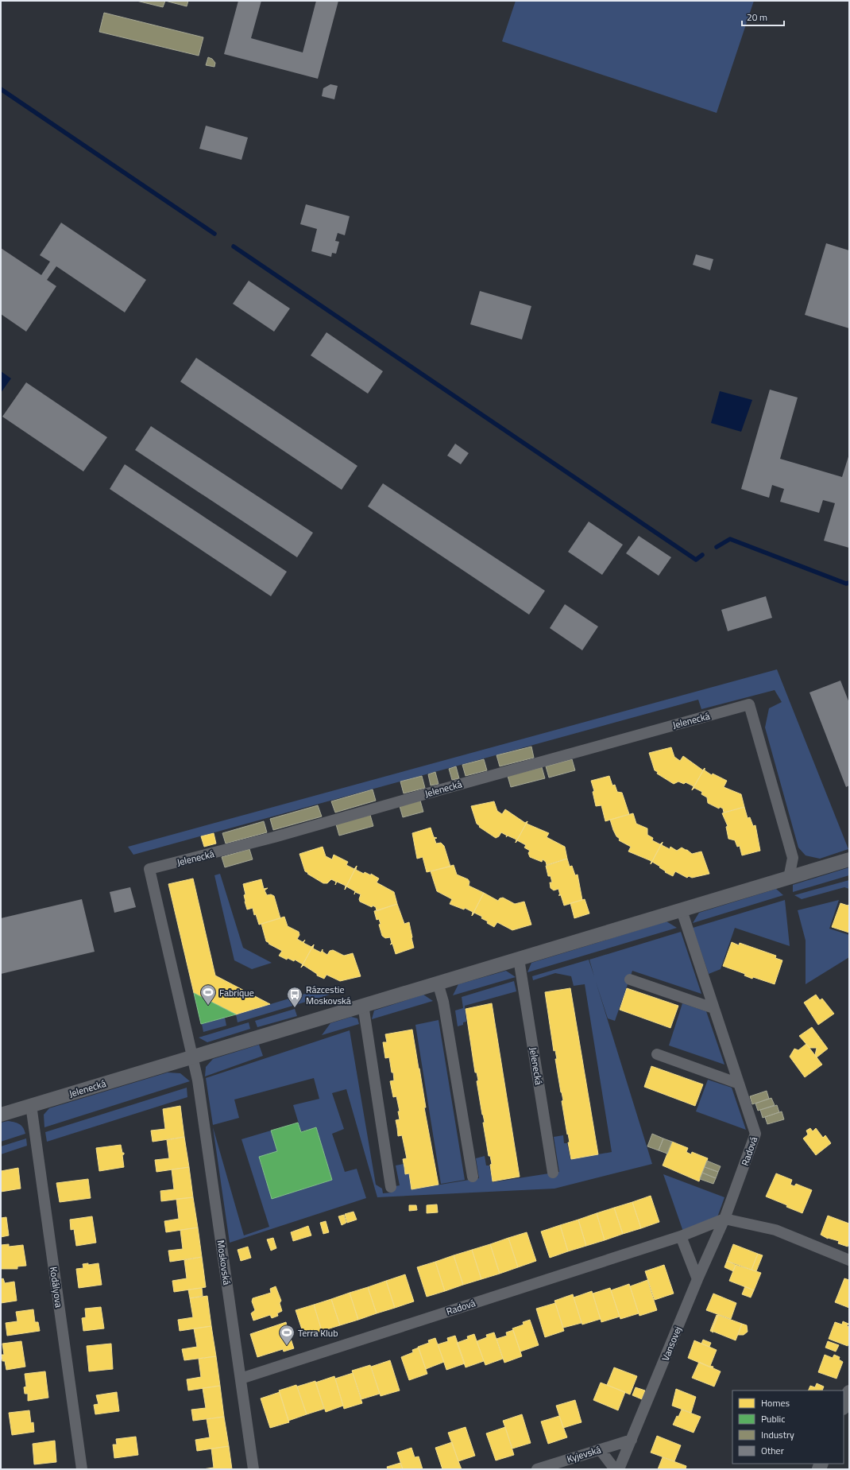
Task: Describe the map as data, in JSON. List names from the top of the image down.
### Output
{
  "streets": {
    "street": [
      "Jelenecká",
      "Radová",
      "Moskovská",
      "Kodályova",
      "Vansovej",
      "Kyjevská"
    ]
  },
  "crossings": [
    ["Jelenecká", "Radová"],
    ["Jelenecká", "Moskovská"],
    ["Jelenecká", "Kodályova"],
    ["Radová", "Moskovská"],
    ["Radová", "Vansovej"],
    ["Vansovej", "Kyjevská"]
  ],
  "places": {
    "sports": ["Fabrique", "Terra Klub"],
    "bus stop": ["Rázcestie Moskovská"]
  },
  "legend": [
    "Homes",
    "Public",
    "Industry",
    "Other"
  ],
  "scale_bar": "20 m"
}
